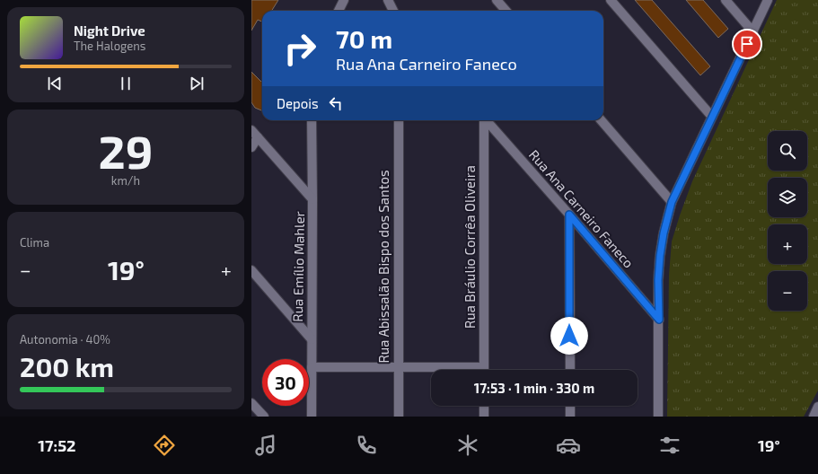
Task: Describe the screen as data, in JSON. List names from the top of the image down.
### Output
{
  "streets": {
    "street": [
      "Rua Ana Carneiro Faneco",
      "Rua Bráulio Corrêa Oliveira",
      "Rua Emílio Mahler",
      "Rua Abissalão Bispo dos Santos"
    ]
  },
  "page": {
    "turn": ["70 m", "Rua Ana Carneiro Faneco"],
    "song": ["Night Drive", "The Halogens"],
    "then": "Depois",
    "tile": [
      ["29", "km/h"],
      "Clima",
      ["Autonomia · 40%", "200 km"]
    ],
    "map_buttons": ["+", "−"],
    "heat": ["−", "19°", "+"],
    "limit": "30",
    "trip": "17:53 · 1 min · 330 m",
    "tabs": ["17:52", "19°"]
  }
}
